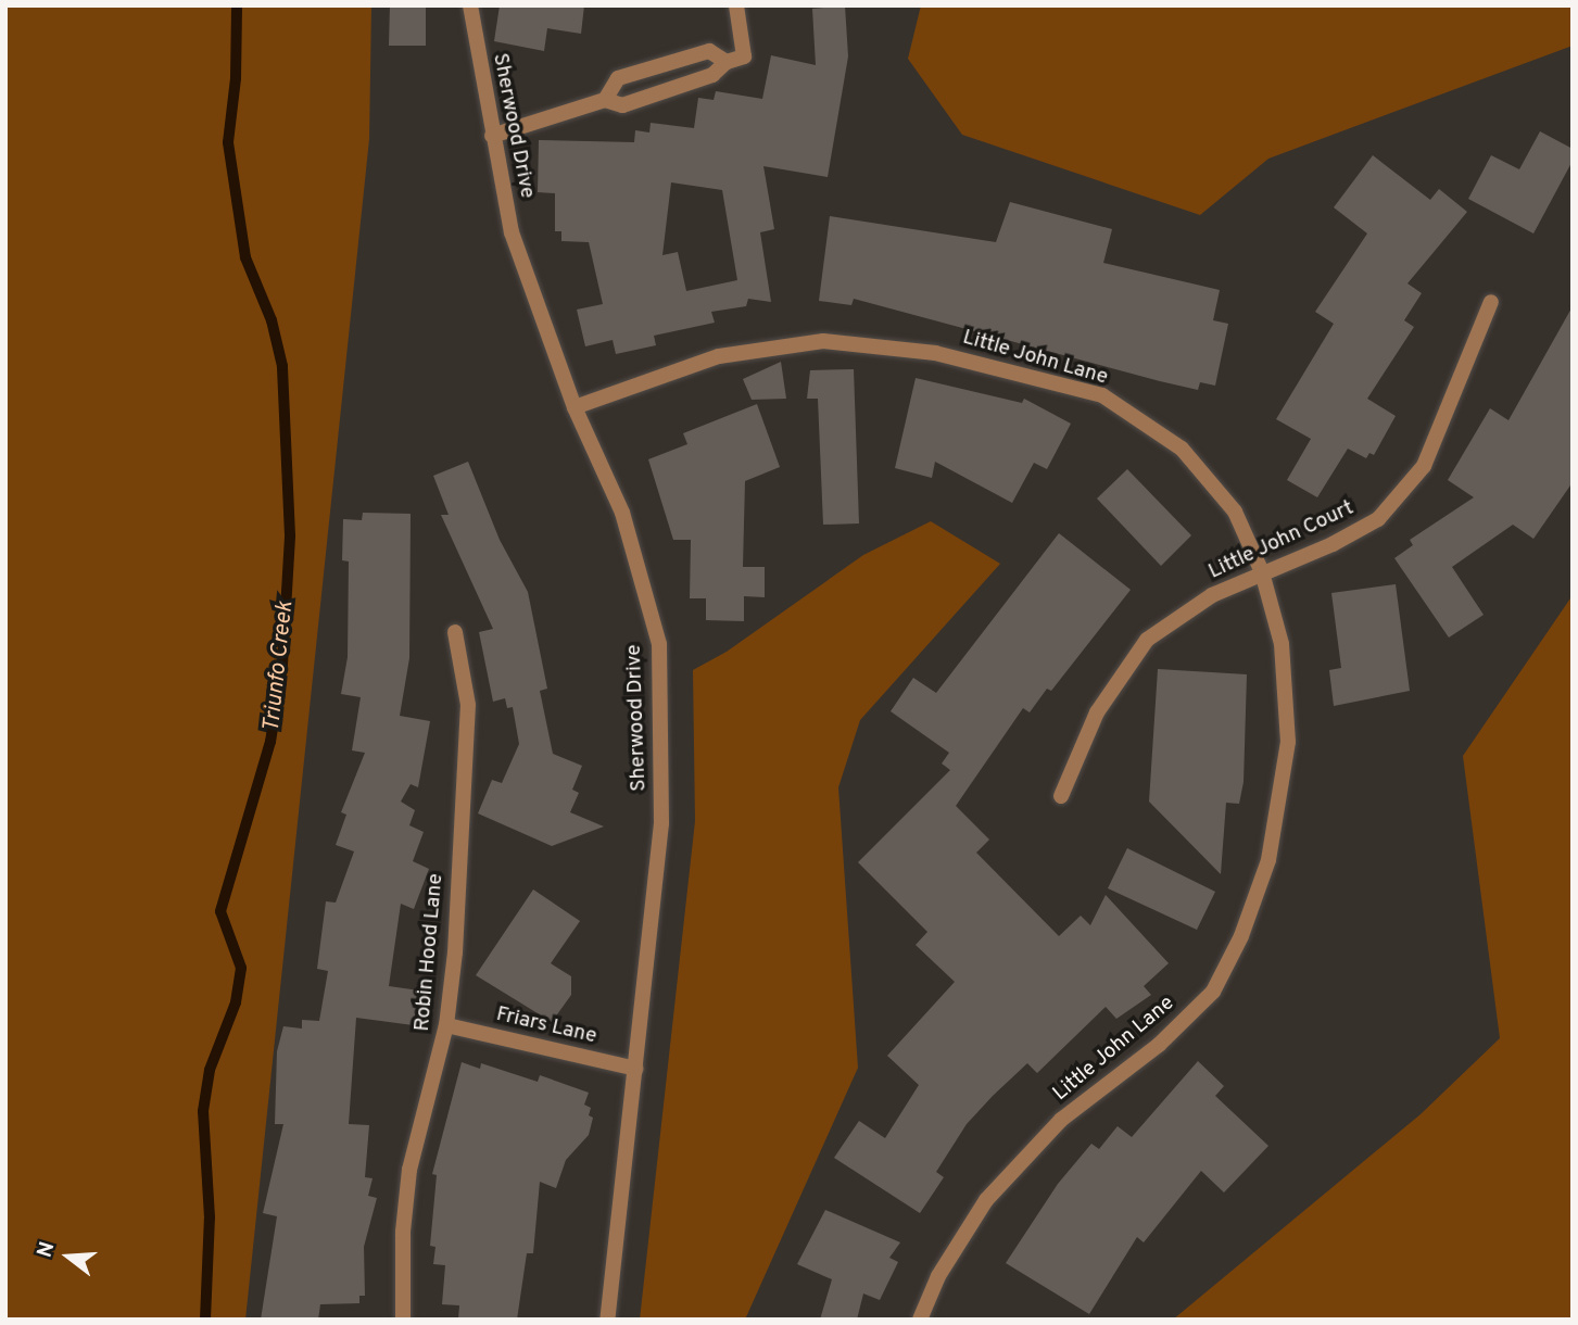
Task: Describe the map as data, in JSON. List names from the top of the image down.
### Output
{
  "streets": {
    "street": [
      "Sherwood Drive",
      "Little John Lane",
      "Little John Court",
      "Robin Hood Lane",
      "Friars Lane"
    ]
  },
  "crossings": [
    ["Sherwood Drive", "Little John Lane"],
    ["Sherwood Drive", "Friars Lane"],
    ["Little John Lane", "Little John Court"],
    ["Robin Hood Lane", "Friars Lane"]
  ],
  "water": ["Triunfo Creek"],
  "north": "left"
}
